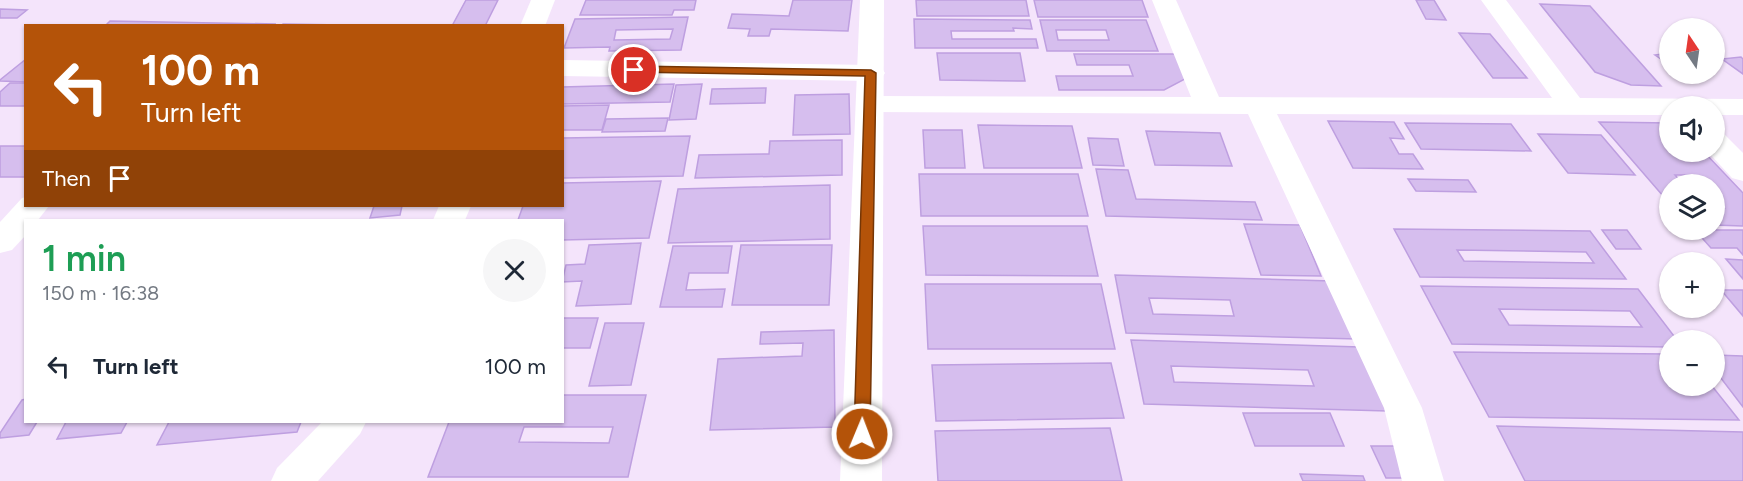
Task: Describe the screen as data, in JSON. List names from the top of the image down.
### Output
{
  "north": "top",
  "page": {
    "map_buttons": ["+", "−"],
    "turn": ["100 m", "Turn left"],
    "then": "Then",
    "heading": ["1 min", "150 m · 16:38"],
    "list": [
      {
        "name": "Turn left",
        "value": "100 m"
      }
    ]
  }
}
